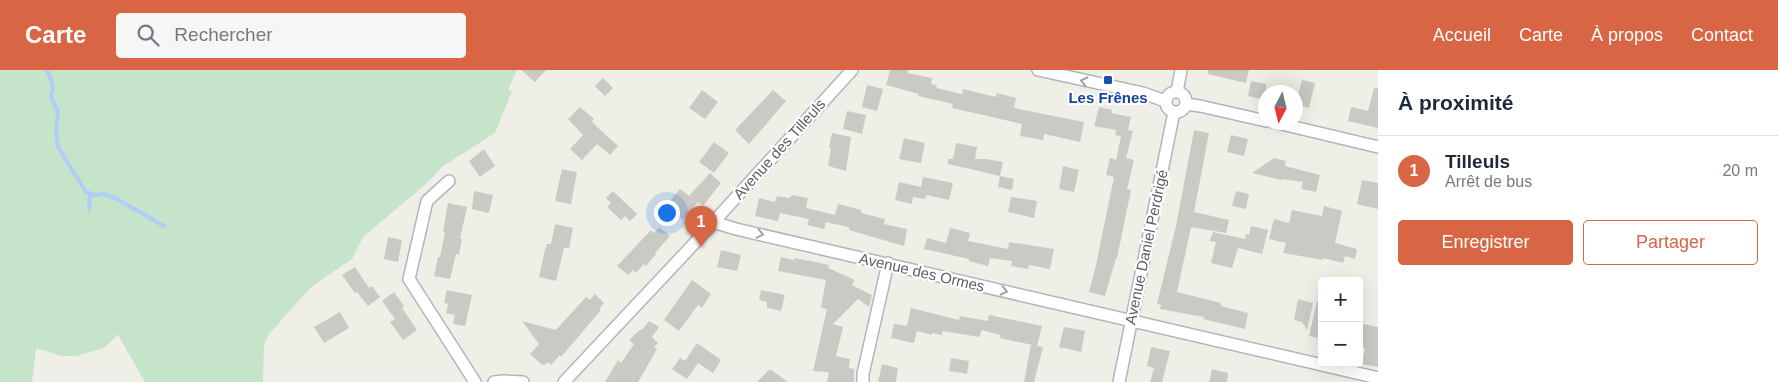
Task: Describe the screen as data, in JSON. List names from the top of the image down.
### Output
{
  "streets": {
    "street": ["Avenue des Tilleuls", "Avenue Daniel Perdrigé", "Avenue des Ormes"]
  },
  "crossings": [
    ["Avenue des Tilleuls", "Avenue des Ormes"],
    ["Avenue Daniel Perdrigé", "Avenue des Ormes"]
  ],
  "one_way": ["Avenue des Ormes"],
  "places": {
    "transit": ["Les Frênes"]
  },
  "north": "bottom",
  "page": {
    "header": "Carte",
    "search": "Rechercher",
    "nav": [
      "Accueil",
      "Carte",
      "À propos",
      "Contact"
    ],
    "heading": "À proximité",
    "list": [
      {
        "mark": "1",
        "name": "Tilleuls",
        "note": "Arrêt de bus",
        "value": "20 m"
      }
    ],
    "buttons": ["Enregistrer", "Partager"],
    "pins": "1",
    "map_buttons": ["+", "−"]
  }
}
